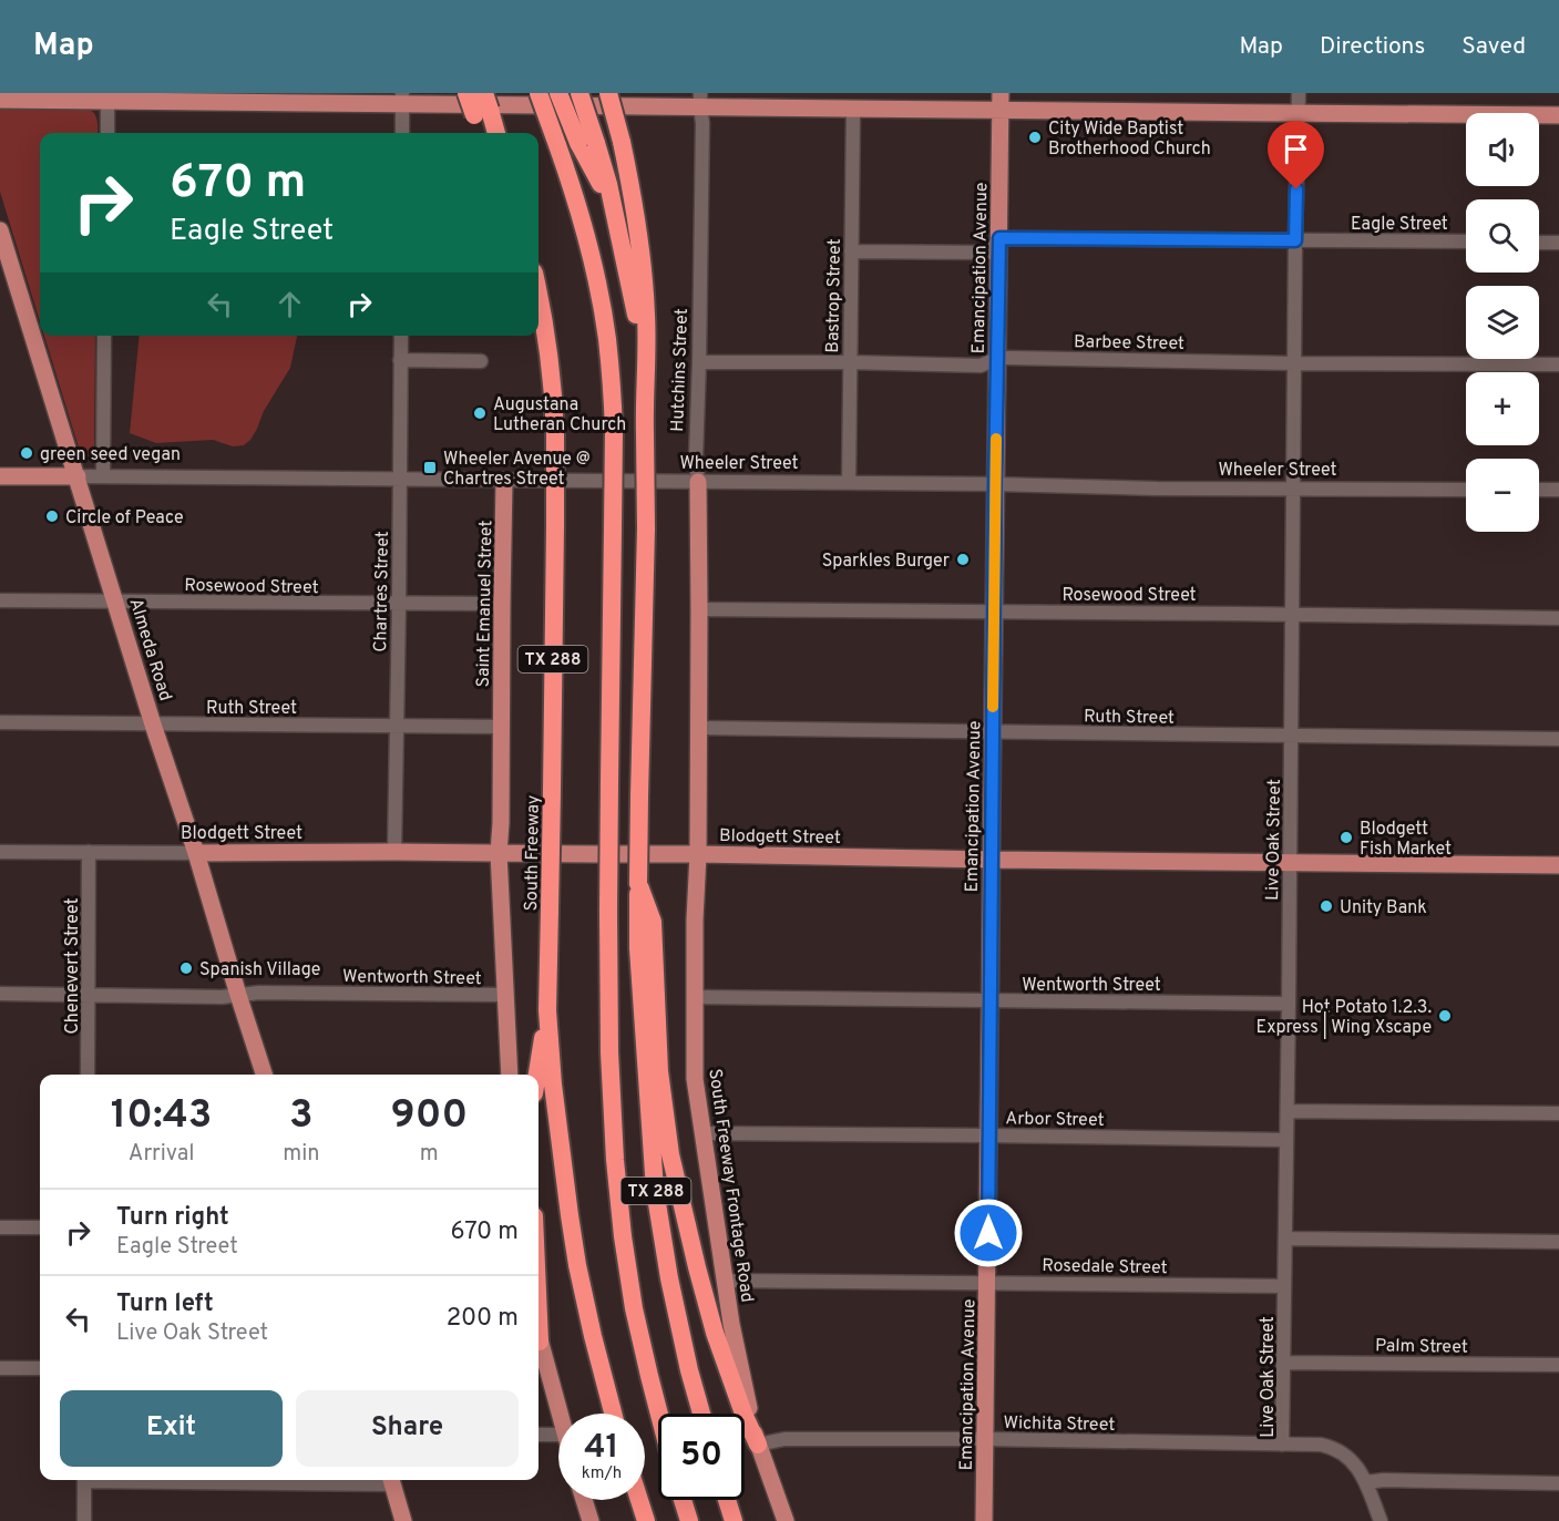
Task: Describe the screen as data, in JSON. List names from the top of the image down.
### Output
{
  "streets": {
    "highway": ["TX 288", "South Freeway"],
    "main road": [
      "Emancipation Avenue",
      "Hutchins Street",
      "Wheeler Street",
      "Saint Emanuel Street",
      "Almeda Road",
      "Blodgett Street",
      "South Freeway Frontage Road"
    ],
    "street": [
      "Eagle Street",
      "Bastrop Street",
      "Barbee Street",
      "Rosewood Street",
      "Chartres Street",
      "Ruth Street",
      "Live Oak Street",
      "Chenevert Street",
      "Wentworth Street",
      "Arbor Street",
      "Rosedale Street",
      "Palm Street",
      "Wichita Street"
    ]
  },
  "crossings": [
    ["Eagle Street", "Emancipation Avenue"],
    ["Eagle Street", "Bastrop Street"],
    ["Eagle Street", "Live Oak Street"],
    ["Emancipation Avenue", "Barbee Street"],
    ["Emancipation Avenue", "Wheeler Street"],
    ["Emancipation Avenue", "Rosewood Street"],
    ["Emancipation Avenue", "Ruth Street"],
    ["Emancipation Avenue", "Blodgett Street"],
    ["Emancipation Avenue", "Wentworth Street"],
    ["Emancipation Avenue", "Arbor Street"],
    ["Emancipation Avenue", "Rosedale Street"],
    ["Emancipation Avenue", "Wichita Street"],
    ["Bastrop Street", "Barbee Street"],
    ["Bastrop Street", "Wheeler Street"],
    ["Barbee Street", "Hutchins Street"],
    ["Barbee Street", "Live Oak Street"],
    ["Hutchins Street", "Wheeler Street"],
    ["Hutchins Street", "Rosewood Street"],
    ["Hutchins Street", "Ruth Street"],
    ["Hutchins Street", "South Freeway Frontage Road"],
    ["Wheeler Street", "Chartres Street"],
    ["Wheeler Street", "Saint Emanuel Street"],
    ["Wheeler Street", "Almeda Road"],
    ["Wheeler Street", "Live Oak Street"],
    ["Rosewood Street", "Chartres Street"],
    ["Rosewood Street", "Saint Emanuel Street"],
    ["Rosewood Street", "Almeda Road"],
    ["Rosewood Street", "Live Oak Street"],
    ["Chartres Street", "Ruth Street"],
    ["Chartres Street", "Blodgett Street"],
    ["Saint Emanuel Street", "Ruth Street"],
    ["Almeda Road", "Ruth Street"],
    ["Almeda Road", "Blodgett Street"],
    ["Almeda Road", "Wentworth Street"],
    ["Ruth Street", "Live Oak Street"],
    ["Ruth Street", "South Freeway Frontage Road"],
    ["Blodgett Street", "Live Oak Street"],
    ["Blodgett Street", "Chenevert Street"],
    ["Blodgett Street", "South Freeway Frontage Road"],
    ["Live Oak Street", "Wentworth Street"],
    ["Live Oak Street", "Arbor Street"],
    ["Live Oak Street", "Rosedale Street"],
    ["Live Oak Street", "Palm Street"],
    ["Live Oak Street", "Wichita Street"],
    ["Chenevert Street", "Wentworth Street"],
    ["Wentworth Street", "South Freeway Frontage Road"],
    ["Arbor Street", "South Freeway Frontage Road"],
    ["South Freeway Frontage Road", "Rosedale Street"],
    ["South Freeway Frontage Road", "Wichita Street"]
  ],
  "places": {
    "other": [
      "City Wide Baptist Brotherhood Church",
      "Augustana Lutheran Church",
      "green seed vegan",
      "Circle of Peace",
      "Sparkles Burger",
      "Blodgett Fish Market",
      "Unity Bank",
      "Spanish Village",
      "Hot Potato 1.2.3. Express | Wing Xscape"
    ],
    "transit": ["Wheeler Avenue @ Chartres Street"]
  },
  "page": {
    "header": "Map",
    "nav": ["Map", "Directions", "Saved"],
    "map_buttons": ["+", "−"],
    "turn": ["670 m", "Eagle Street"],
    "eta": [
      "10:43",
      "Arrival",
      "3",
      "min",
      "900",
      "m"
    ],
    "list": [
      {
        "name": "Turn right",
        "note": "Eagle Street",
        "value": "670 m"
      },
      {
        "name": "Turn left",
        "note": "Live Oak Street",
        "value": "200 m"
      }
    ],
    "buttons": ["Exit", "Share"],
    "speed": "41 km/h",
    "limit": "50"
  }
}
